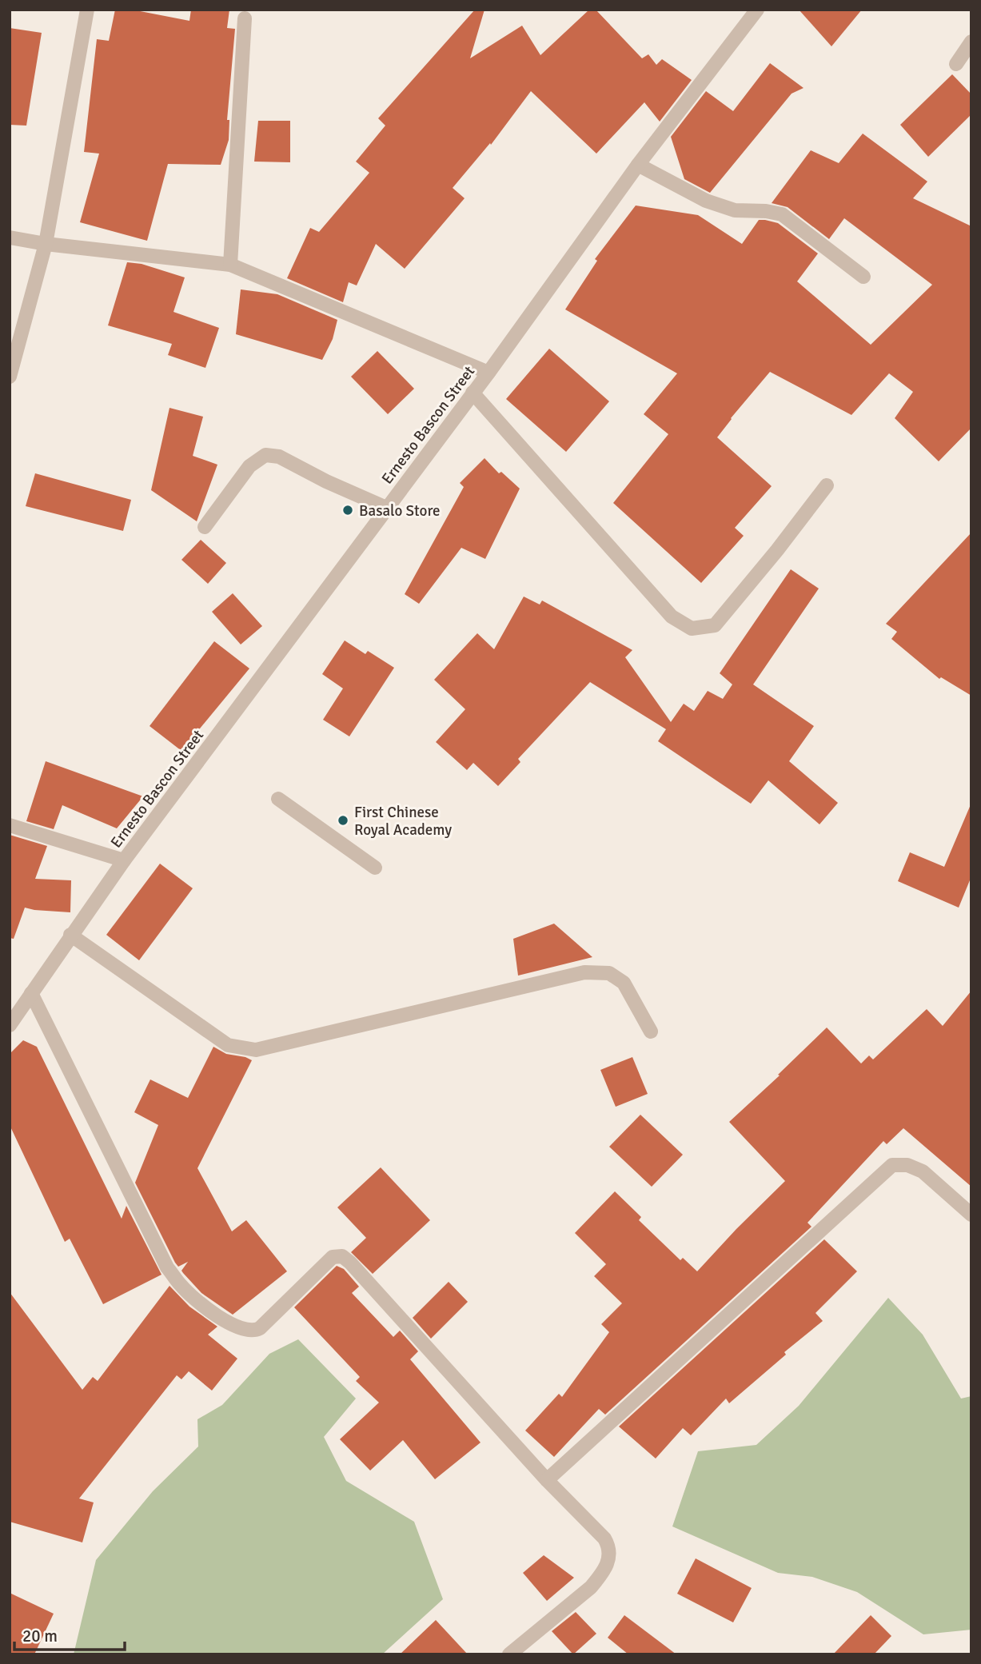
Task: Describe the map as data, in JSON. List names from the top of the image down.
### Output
{
  "streets": {
    "street": ["Ernesto Bascon Street"]
  },
  "places": ["Basalo Store", "First Chinese Royal Academy"],
  "scale_bar": "20 m"
}
